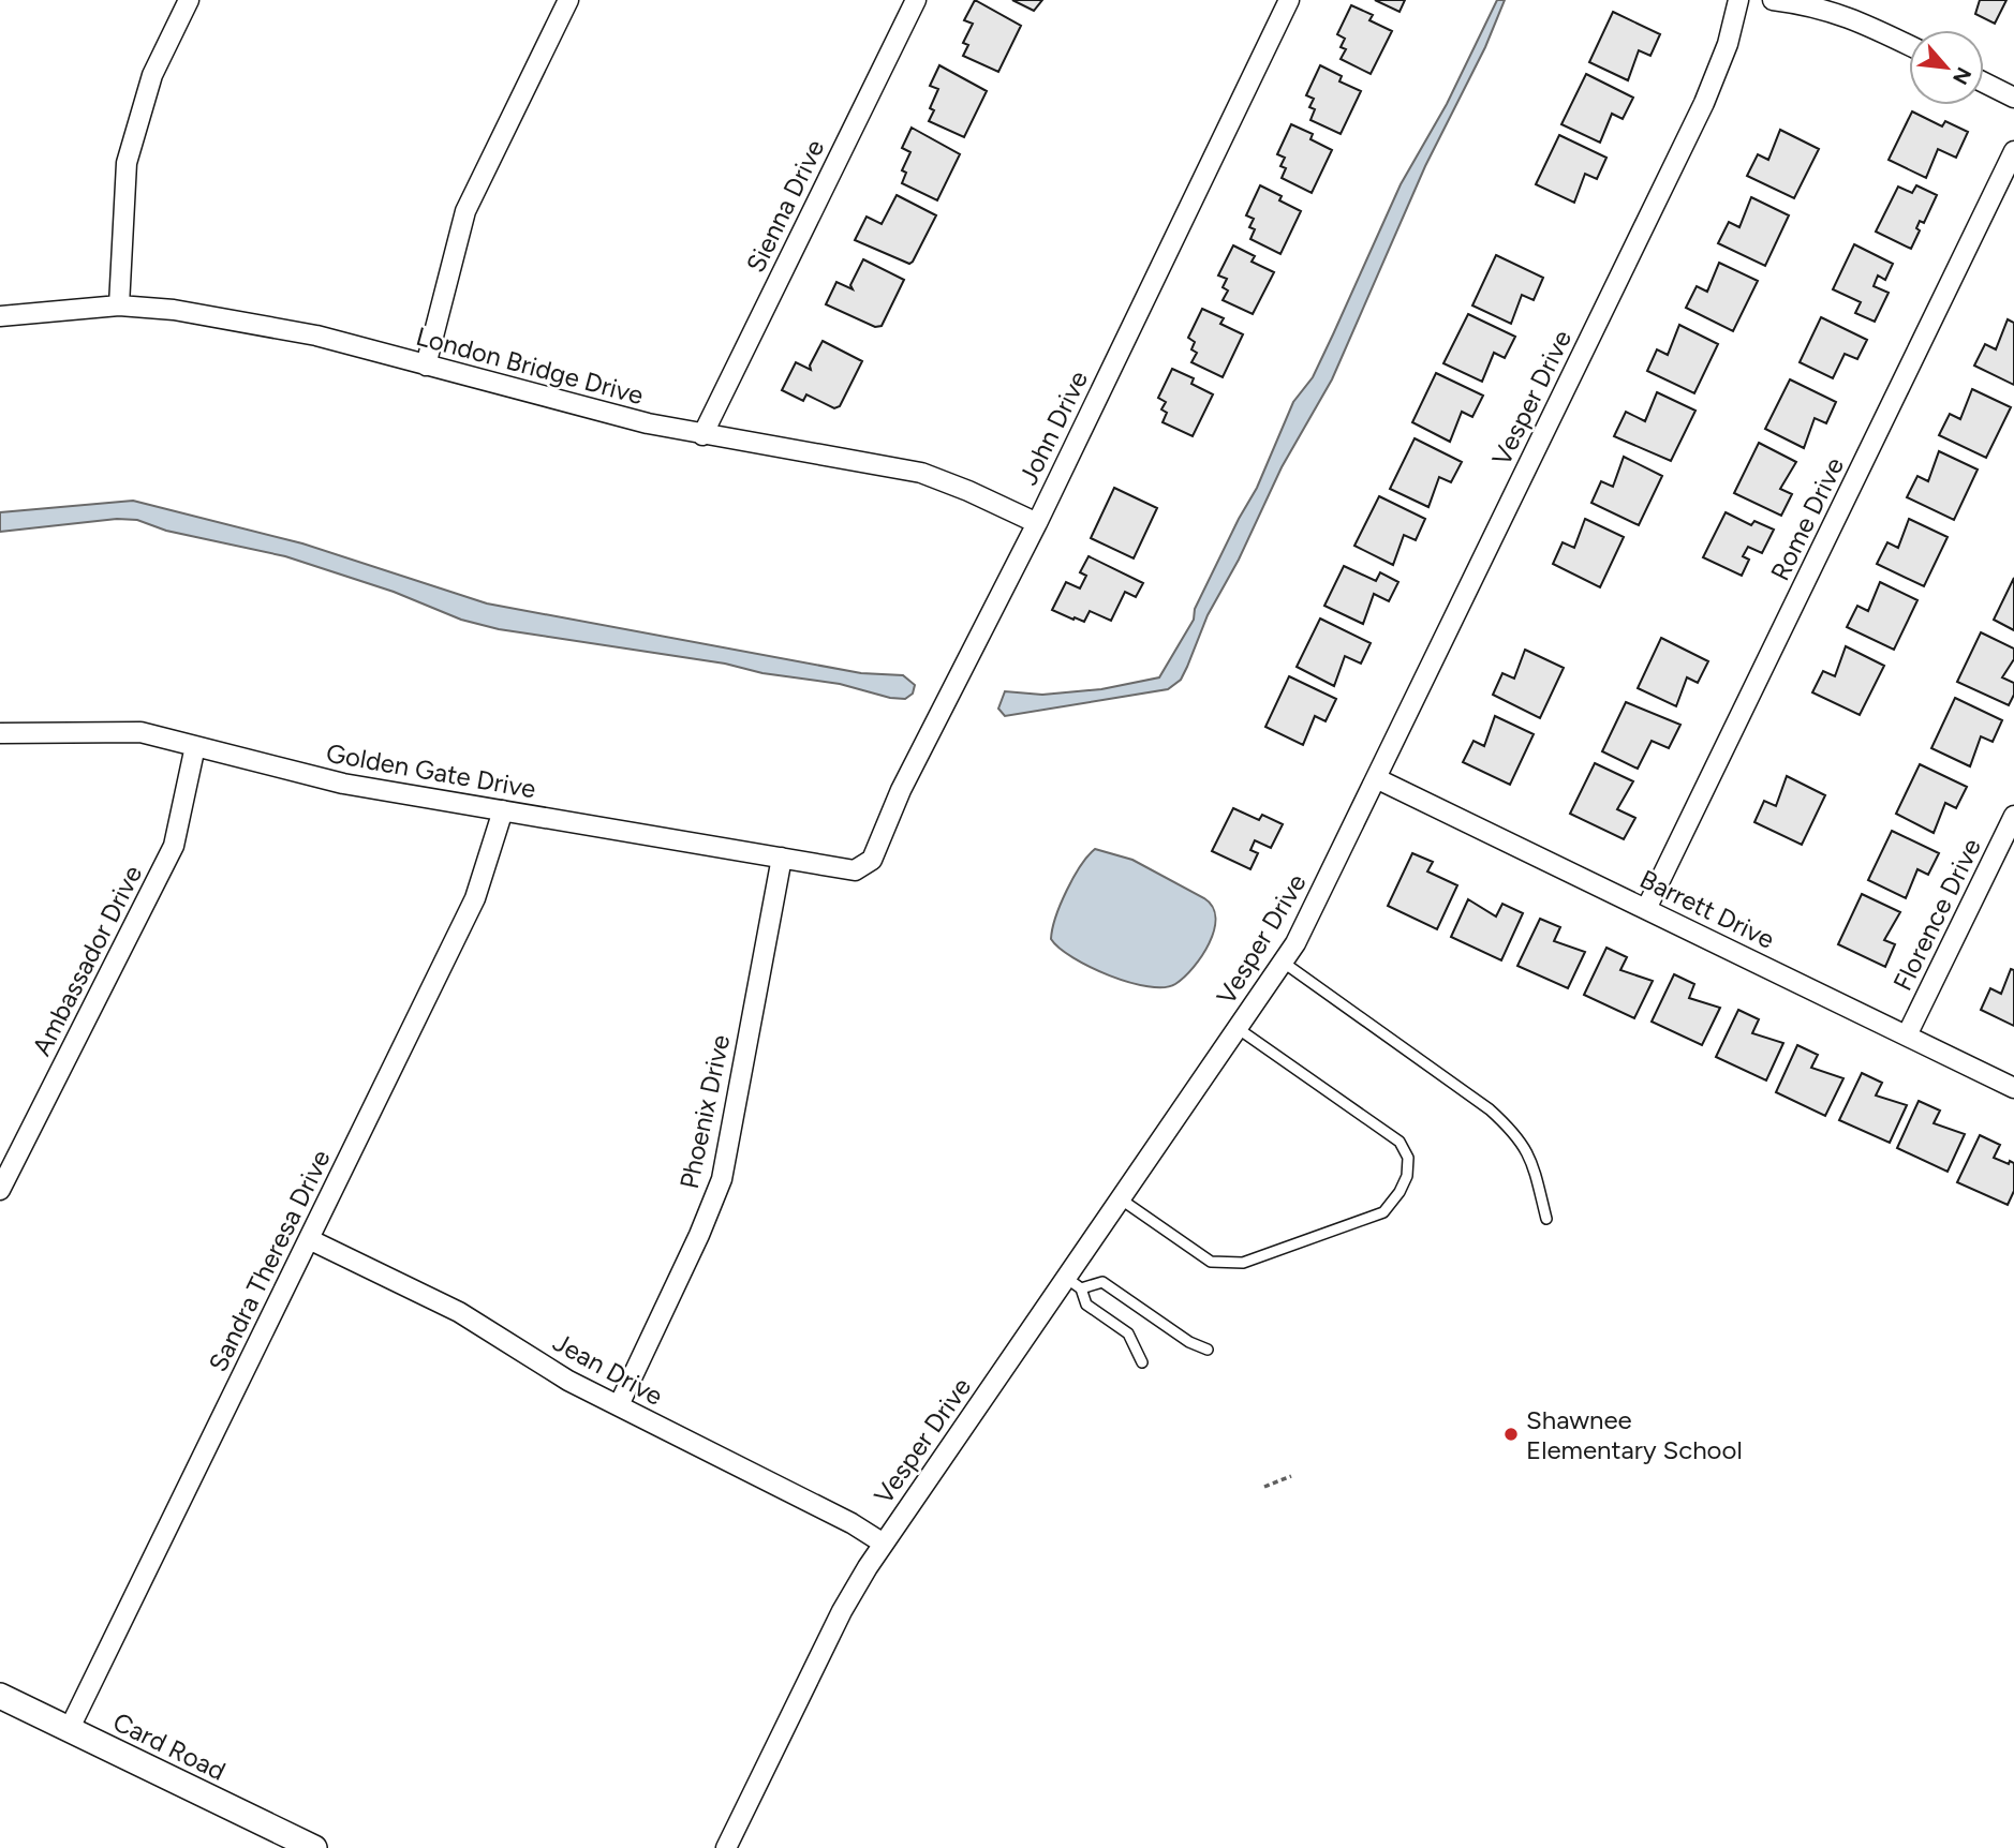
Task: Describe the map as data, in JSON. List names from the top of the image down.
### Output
{
  "streets": {
    "street": [
      "Sienna Drive",
      "London Bridge Drive",
      "Vesper Drive",
      "John Drive",
      "Rome Drive",
      "Golden Gate Drive",
      "Barrett Drive",
      "Florence Drive",
      "Ambassador Drive",
      "Phoenix Drive",
      "Sandra Theresa Drive",
      "Jean Drive",
      "Card Road"
    ]
  },
  "crossings": [
    ["Sienna Drive", "London Bridge Drive"],
    ["London Bridge Drive", "John Drive"],
    ["Vesper Drive", "Barrett Drive"],
    ["Vesper Drive", "Jean Drive"],
    ["John Drive", "Golden Gate Drive"],
    ["Rome Drive", "Barrett Drive"],
    ["Golden Gate Drive", "Ambassador Drive"],
    ["Golden Gate Drive", "Phoenix Drive"],
    ["Golden Gate Drive", "Sandra Theresa Drive"],
    ["Barrett Drive", "Florence Drive"],
    ["Phoenix Drive", "Jean Drive"],
    ["Sandra Theresa Drive", "Jean Drive"],
    ["Sandra Theresa Drive", "Card Road"]
  ],
  "places": ["Shawnee Elementary School"],
  "north": "bottom right"
}
